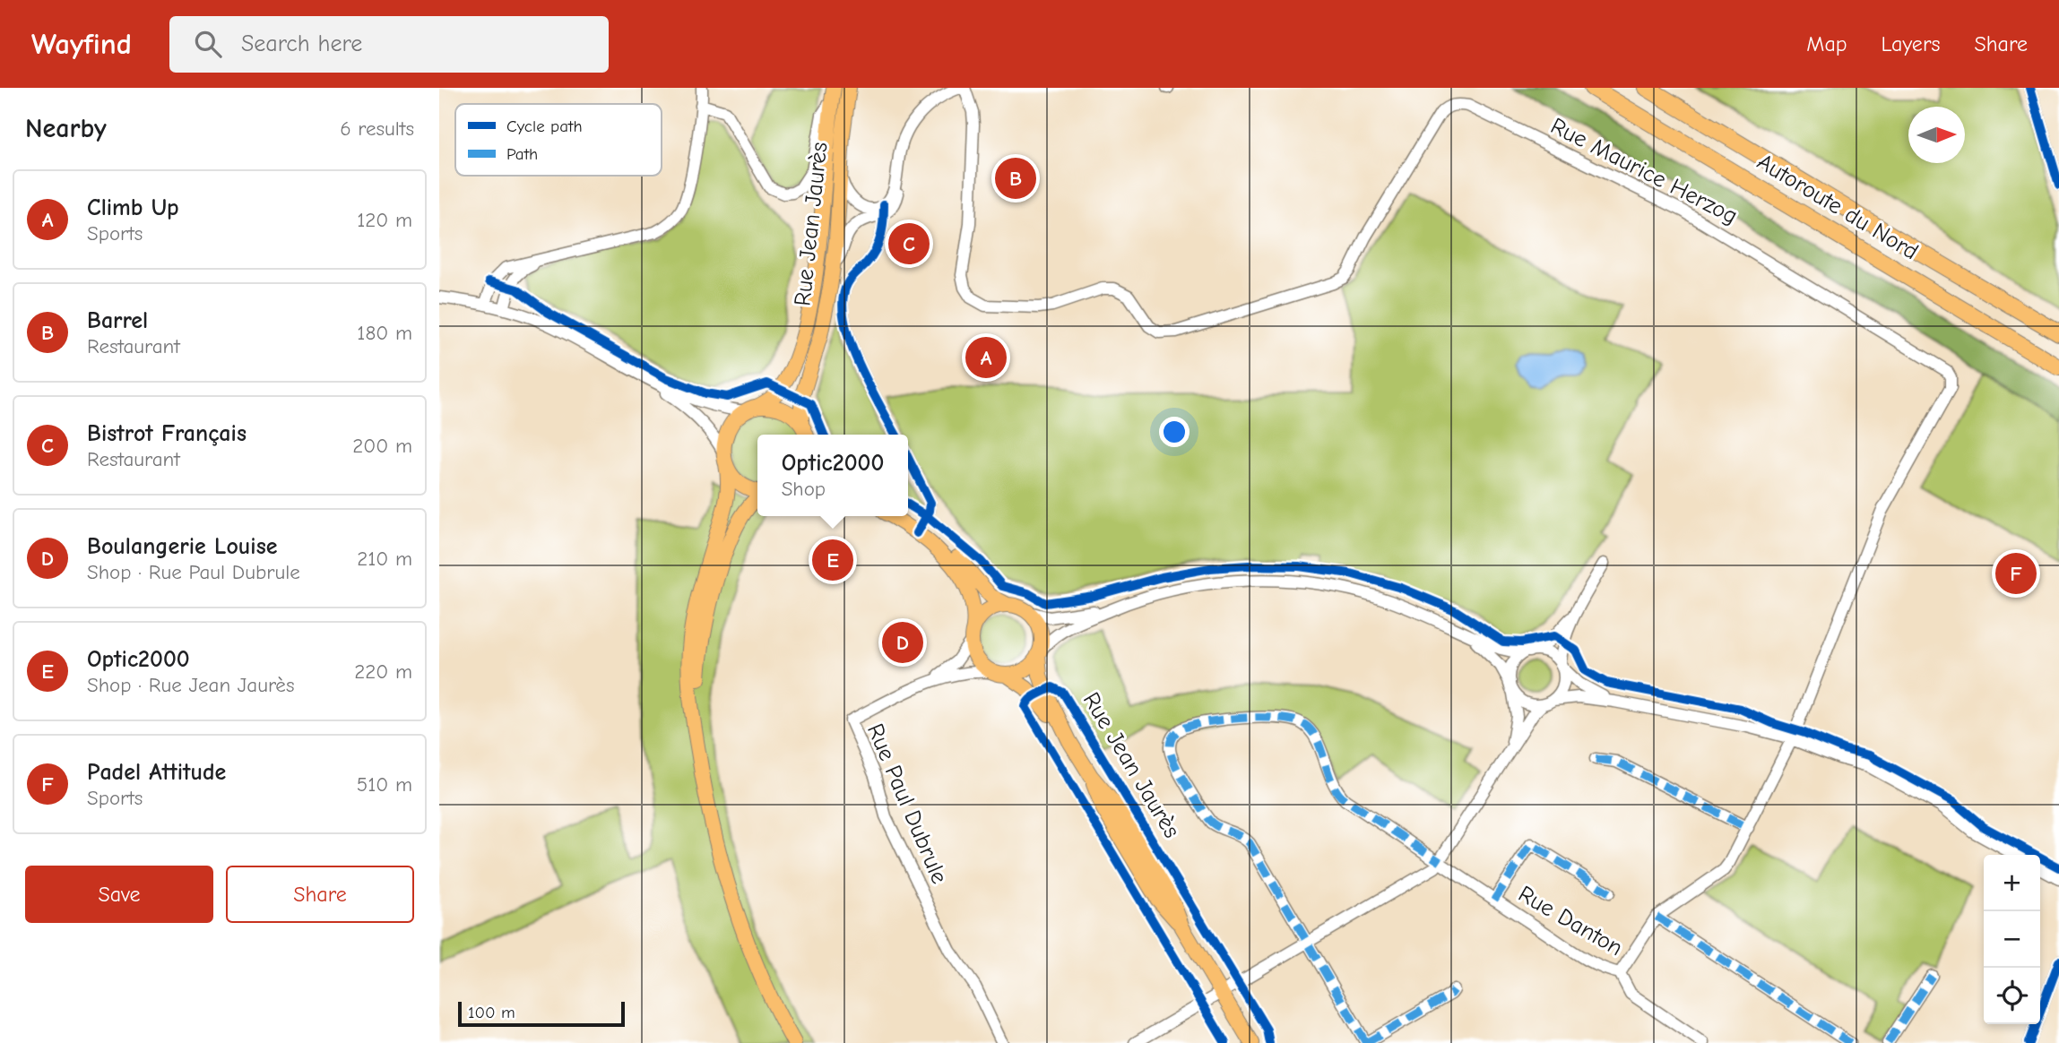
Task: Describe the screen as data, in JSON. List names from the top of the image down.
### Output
{
  "streets": {
    "highway": ["Autoroute du Nord"],
    "main road": ["Rue Jean Jaurès"],
    "street": ["Rue Maurice Herzog", "Rue Paul Dubrule", "Rue Danton"]
  },
  "crossings": [
    ["Rue Jean Jaurès", "Rue Paul Dubrule"]
  ],
  "legend": ["Cycle path", "Path"],
  "scale_bar": "100 m",
  "north": "right",
  "page": {
    "header": "Wayfind",
    "search": "Search here",
    "nav": ["Map", "Layers", "Share"],
    "heading": ["Nearby", "6 results"],
    "pins": [
      "B",
      "C",
      "A",
      "E",
      "F",
      "D"
    ],
    "list": [
      {
        "mark": "A",
        "name": "Climb Up",
        "note": "Sports",
        "value": "120 m"
      },
      {
        "mark": "B",
        "name": "Barrel",
        "note": "Restaurant",
        "value": "180 m"
      },
      {
        "mark": "C",
        "name": "Bistrot Français",
        "note": "Restaurant",
        "value": "200 m"
      },
      {
        "mark": "D",
        "name": "Boulangerie Louise",
        "note": "Shop · Rue Paul Dubrule",
        "value": "210 m"
      },
      {
        "mark": "E",
        "name": "Optic2000",
        "note": "Shop · Rue Jean Jaurès",
        "value": "220 m"
      },
      {
        "mark": "F",
        "name": "Padel Attitude",
        "note": "Sports",
        "value": "510 m"
      }
    ],
    "popup": ["Optic2000", "Shop"],
    "buttons": ["Save", "Share"],
    "map_buttons": ["+", "−"],
    "scale": "100 m"
  }
}
